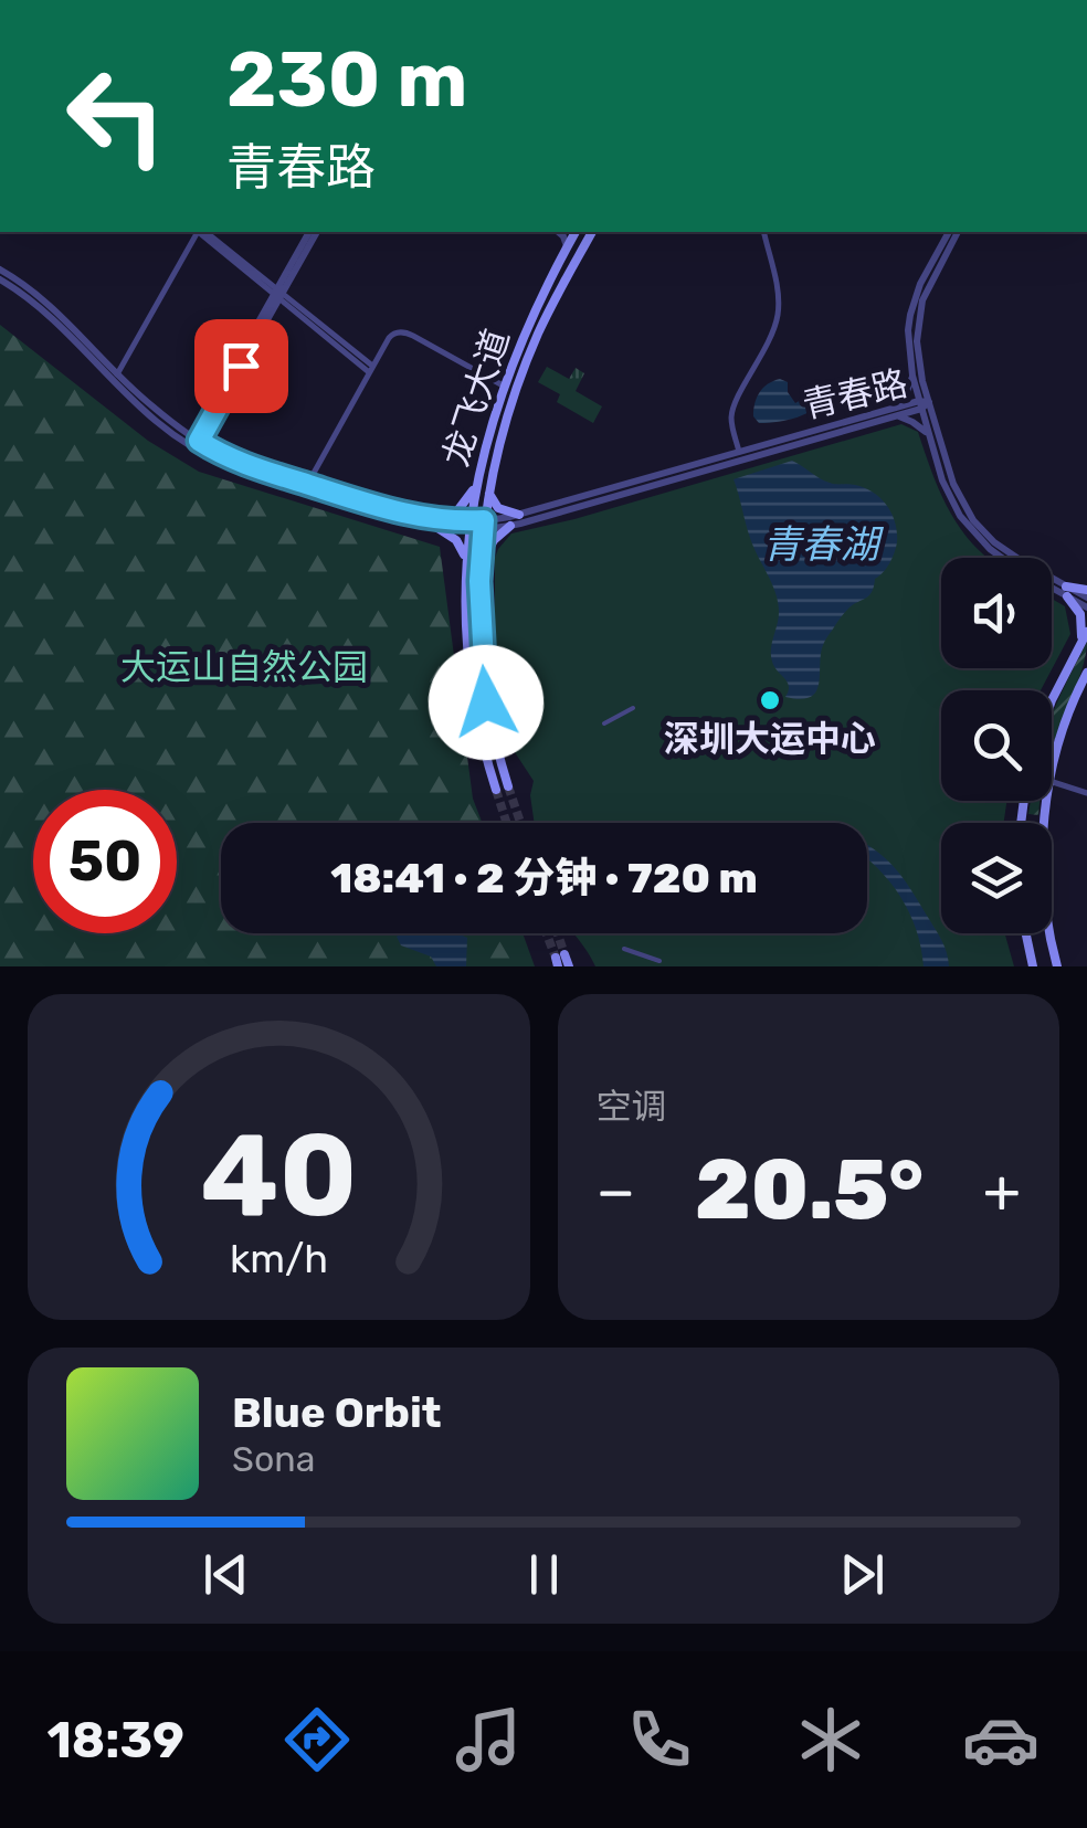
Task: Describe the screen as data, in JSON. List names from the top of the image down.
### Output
{
  "streets": {
    "main road": ["龙飞大道"],
    "street": ["青春路"]
  },
  "crossings": [
    ["青春路", "龙飞大道"]
  ],
  "water": ["青春湖"],
  "parks": ["大运山自然公园"],
  "places": ["深圳大运中心"],
  "page": {
    "turn": ["230 m", "青春路"],
    "limit": "50",
    "trip": "18:41 · 2 分钟 · 720 m",
    "tile": "空调",
    "heat": ["−", "20.5°", "+"],
    "song": ["Blue Orbit", "Sona"],
    "tabs": "18:39",
    "gauge": ["40", "km/h"]
  }
}
